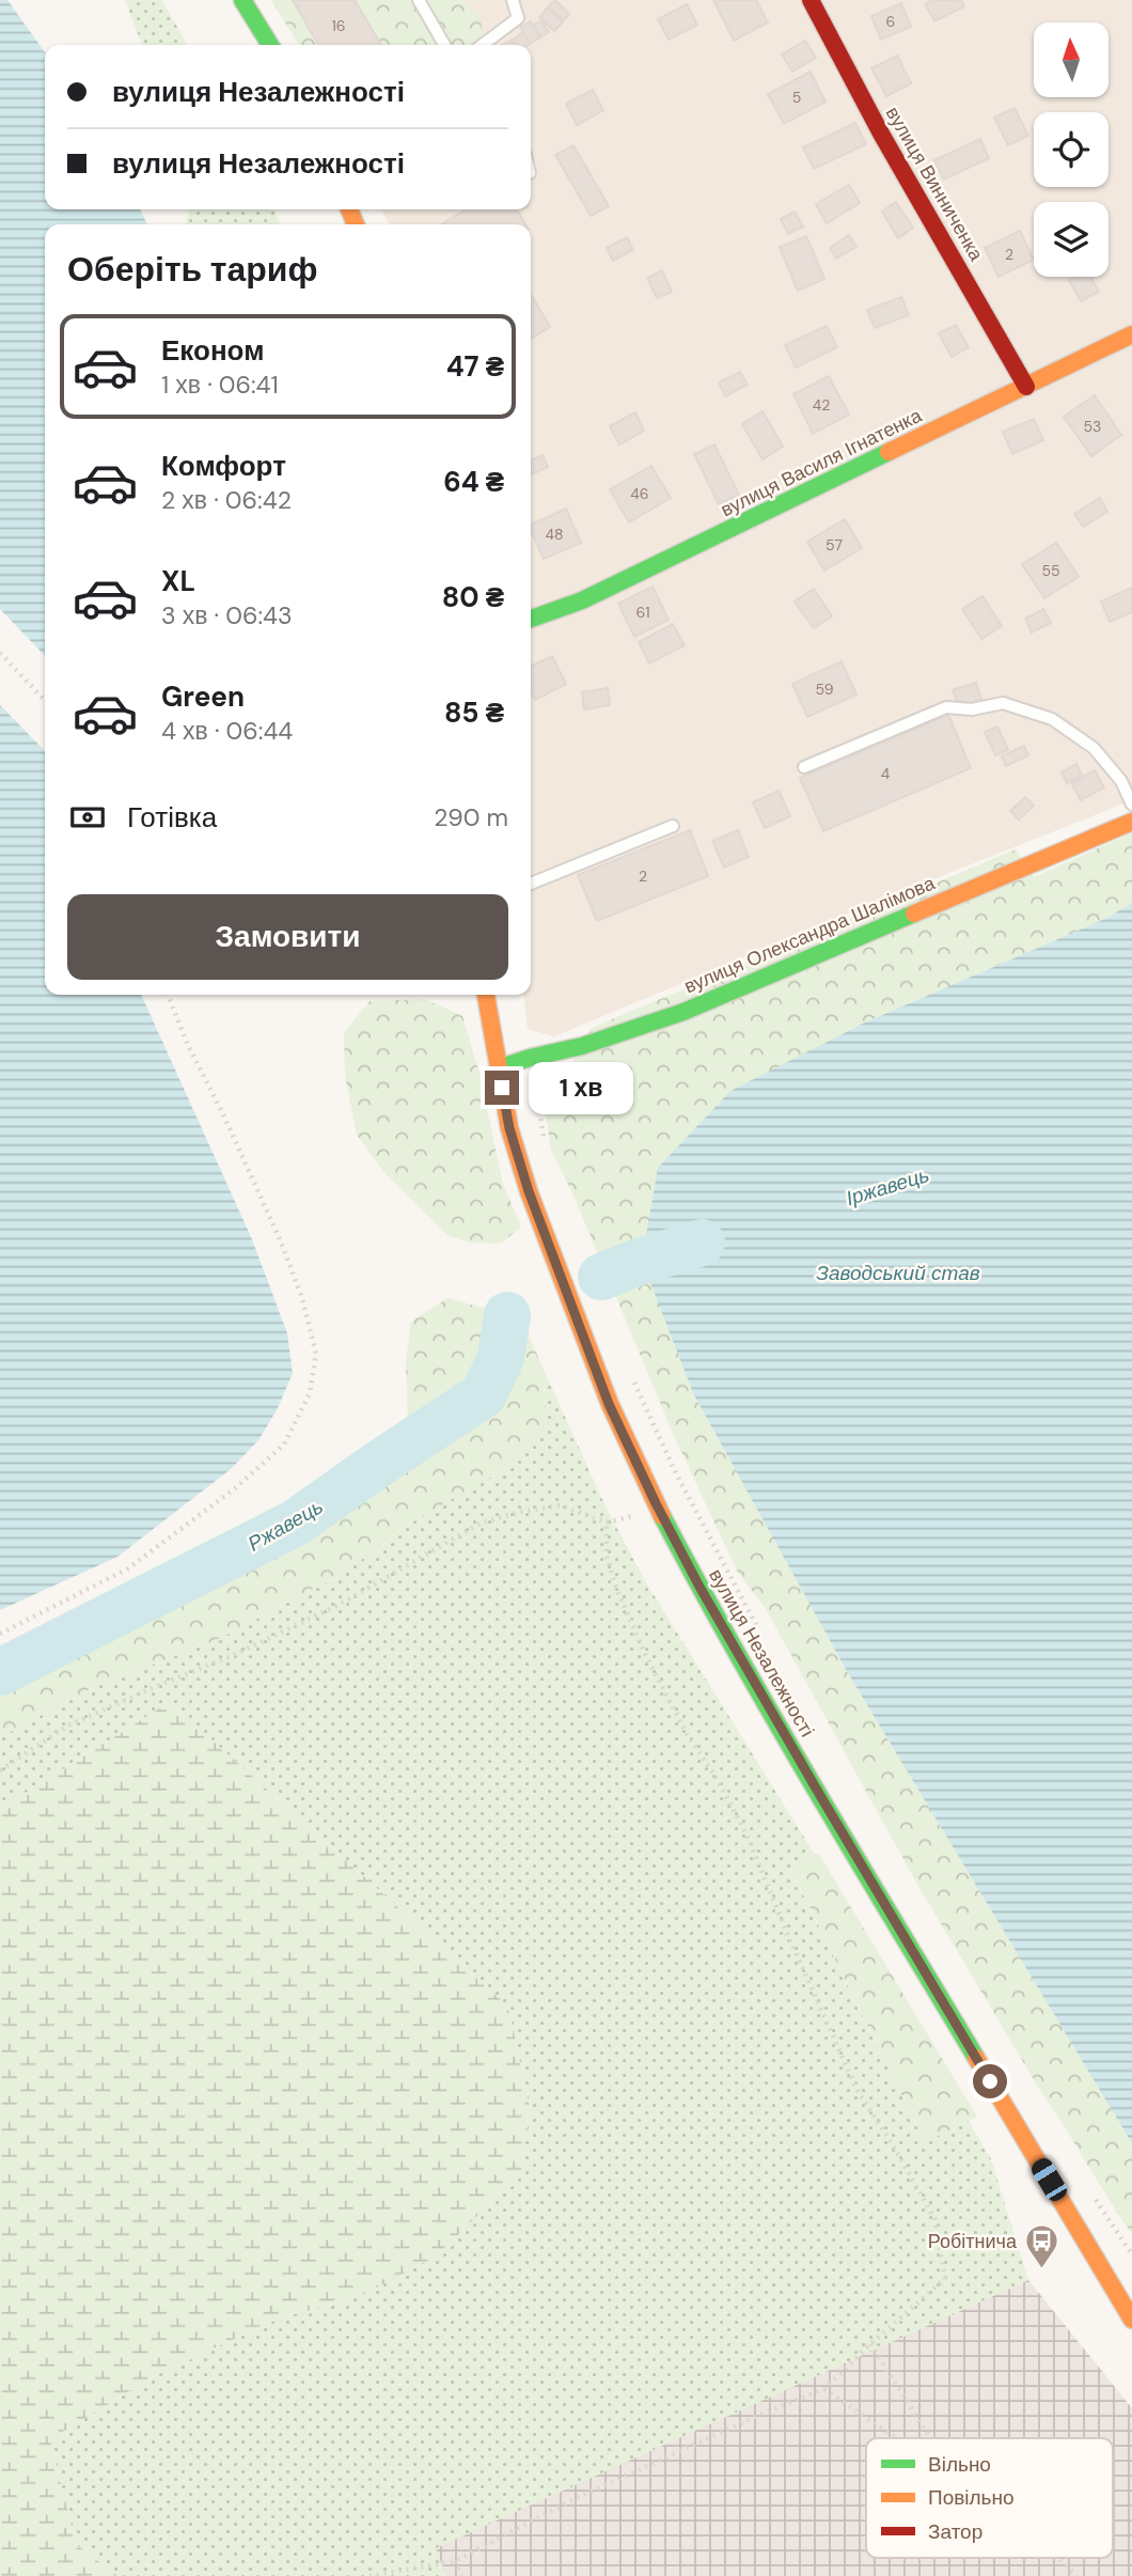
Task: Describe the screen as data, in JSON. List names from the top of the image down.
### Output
{
  "streets": {
    "street": [
      "вулиця Винниченка",
      "вулиця Василя Ігнатенка",
      "вулиця Олександра Шалімова",
      "вулиця Незалежності"
    ]
  },
  "crossings": [
    ["вулиця Винниченка", "вулиця Василя Ігнатенка"],
    ["вулиця Олександра Шалімова", "вулиця Незалежності"]
  ],
  "water": ["Іржавець", "Заводський став", "Ржавець"],
  "places": {
    "bus stop": ["Робітнича"]
  },
  "house_numbers": [
    "6",
    "16",
    "5",
    "2",
    "42",
    "53",
    "46",
    "48",
    "57",
    "55",
    "61",
    "59",
    "4",
    "2"
  ],
  "legend": ["Вільно", "Повільно", "Затор"],
  "north": "top",
  "page": {
    "banner": ["вулиця Незалежності", "вулиця Незалежності"],
    "heading": "Оберіть тариф",
    "list": [
      {
        "name": "Економ",
        "note": "1 хв · 06:41",
        "value": "47 ₴"
      },
      {
        "name": "Комфорт",
        "note": "2 хв · 06:42",
        "value": "64 ₴"
      },
      {
        "name": "XL",
        "note": "3 хв · 06:43",
        "value": "80 ₴"
      },
      {
        "name": "Green",
        "note": "4 хв · 06:44",
        "value": "85 ₴"
      }
    ],
    "pay": ["Готівка", "290 m"],
    "buttons": "Замовити",
    "bubble": "1 хв"
  }
}
